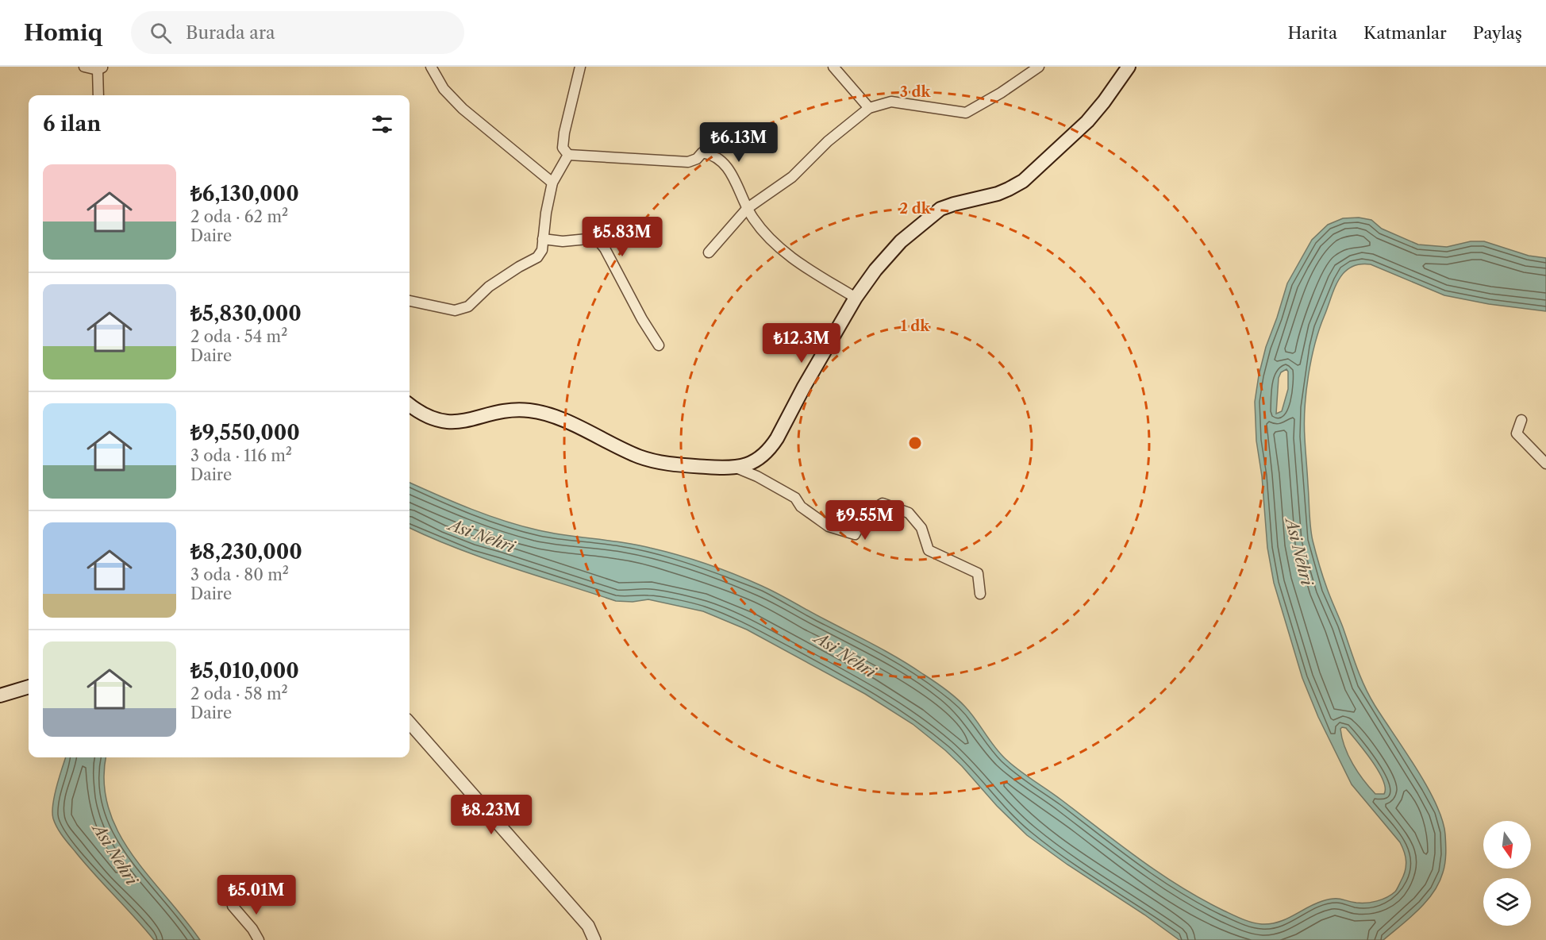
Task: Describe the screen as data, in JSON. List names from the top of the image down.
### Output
{
  "water": ["Asi Nehri"],
  "north": "bottom",
  "page": {
    "header": "Homiq",
    "search": "Burada ara",
    "nav": ["Harita", "Katmanlar", "Paylaş"],
    "heading": "6 ilan",
    "price": [
      "₺6.13M",
      "₺5.83M",
      "₺12.3M",
      "₺9.55M",
      "₺8.23M",
      "₺5.01M"
    ],
    "list": [
      {
        "name": "₺6,130,000",
        "note": "2 oda · 62 m² · Daire"
      },
      {
        "name": "₺5,830,000",
        "note": "2 oda · 54 m² · Daire"
      },
      {
        "name": "₺9,550,000",
        "note": "3 oda · 116 m² · Daire"
      },
      {
        "name": "₺8,230,000",
        "note": "3 oda · 80 m² · Daire"
      },
      {
        "name": "₺5,010,000",
        "note": "2 oda · 58 m² · Daire"
      }
    ]
  },
  "rings": ["3 dk", "2 dk", "1 dk"]
}
